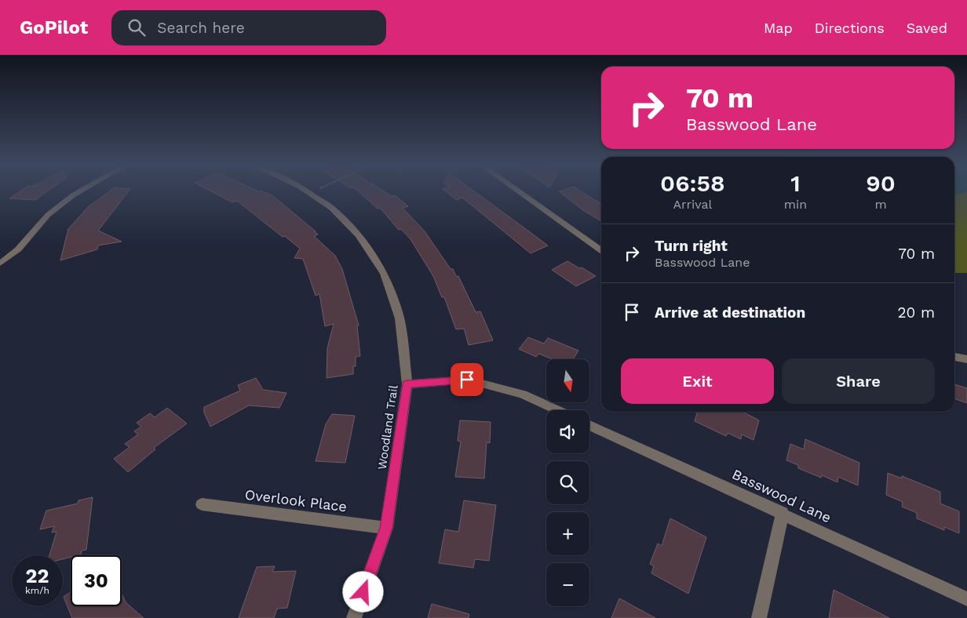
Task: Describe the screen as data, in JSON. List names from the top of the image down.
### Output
{
  "streets": {
    "street": ["Woodland Trail", "Basswood Lane", "Overlook Place"]
  },
  "crossings": [
    ["Woodland Trail", "Overlook Place"]
  ],
  "north": "bottom",
  "page": {
    "header": "GoPilot",
    "search": "Search here",
    "nav": ["Map", "Directions", "Saved"],
    "turn": ["70 m", "Basswood Lane"],
    "eta": [
      "06:58",
      "Arrival",
      "1",
      "min",
      "90",
      "m"
    ],
    "list": [
      {
        "name": "Turn right",
        "note": "Basswood Lane",
        "value": "70 m"
      },
      {
        "name": "Arrive at destination",
        "value": "20 m"
      }
    ],
    "buttons": ["Exit", "Share"],
    "map_buttons": ["+", "−"],
    "speed": "22 km/h",
    "limit": "30"
  }
}
